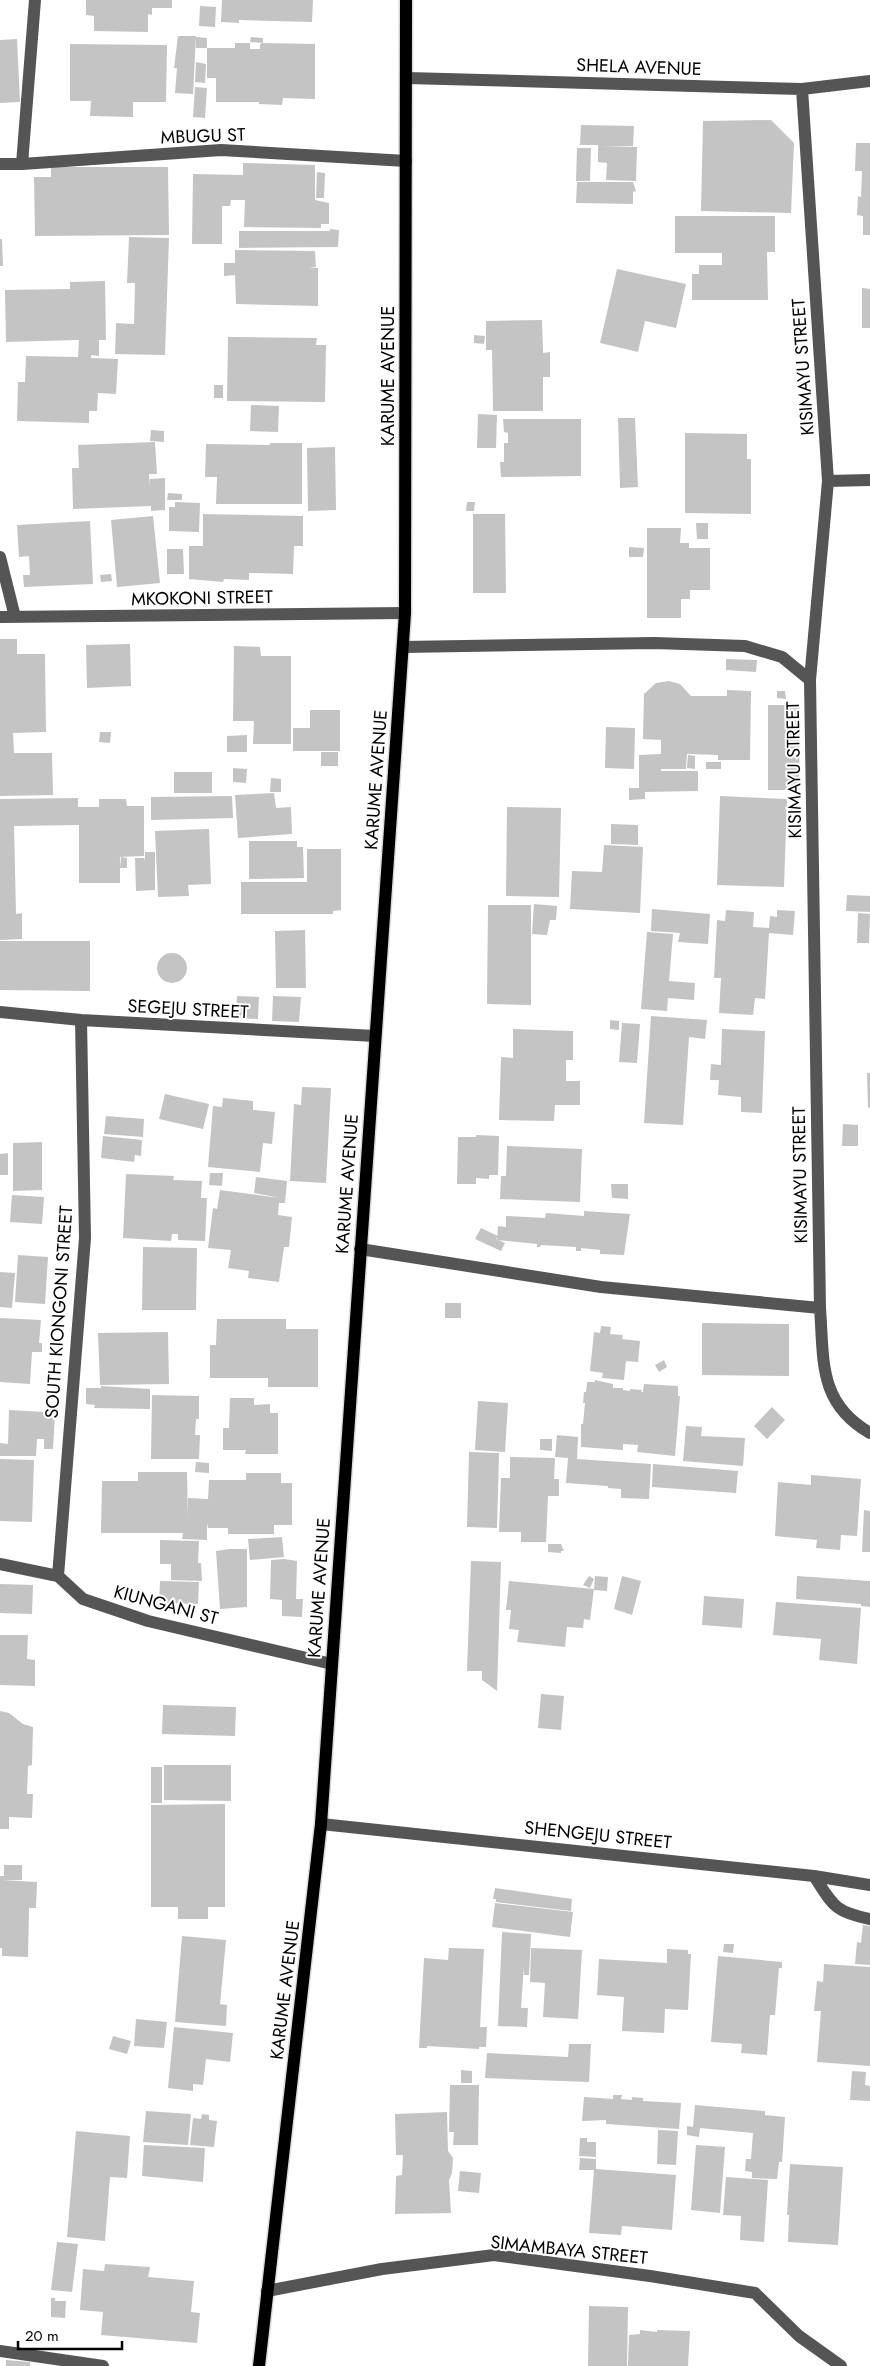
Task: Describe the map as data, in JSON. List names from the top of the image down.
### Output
{
  "streets": {
    "main road": ["KARUME AVENUE"],
    "street": [
      "SHELA AVENUE",
      "MBUGU ST",
      "KISIMAYU STREET",
      "MKOKONI STREET",
      "SEGEJU STREET",
      "SOUTH KIONGONI STREET",
      "KIUNGANI ST",
      "SHENGEJU STREET",
      "SIMAMBAYA STREET"
    ]
  },
  "crossings": [
    ["SHELA AVENUE", "KISIMAYU STREET"],
    ["SHELA AVENUE", "KARUME AVENUE"],
    ["MBUGU ST", "KARUME AVENUE"],
    ["KARUME AVENUE", "MKOKONI STREET"],
    ["KARUME AVENUE", "SEGEJU STREET"],
    ["KARUME AVENUE", "KIUNGANI ST"],
    ["KARUME AVENUE", "SHENGEJU STREET"],
    ["KARUME AVENUE", "SIMAMBAYA STREET"],
    ["SEGEJU STREET", "SOUTH KIONGONI STREET"],
    ["SOUTH KIONGONI STREET", "KIUNGANI ST"]
  ],
  "scale_bar": "20 m"
}
